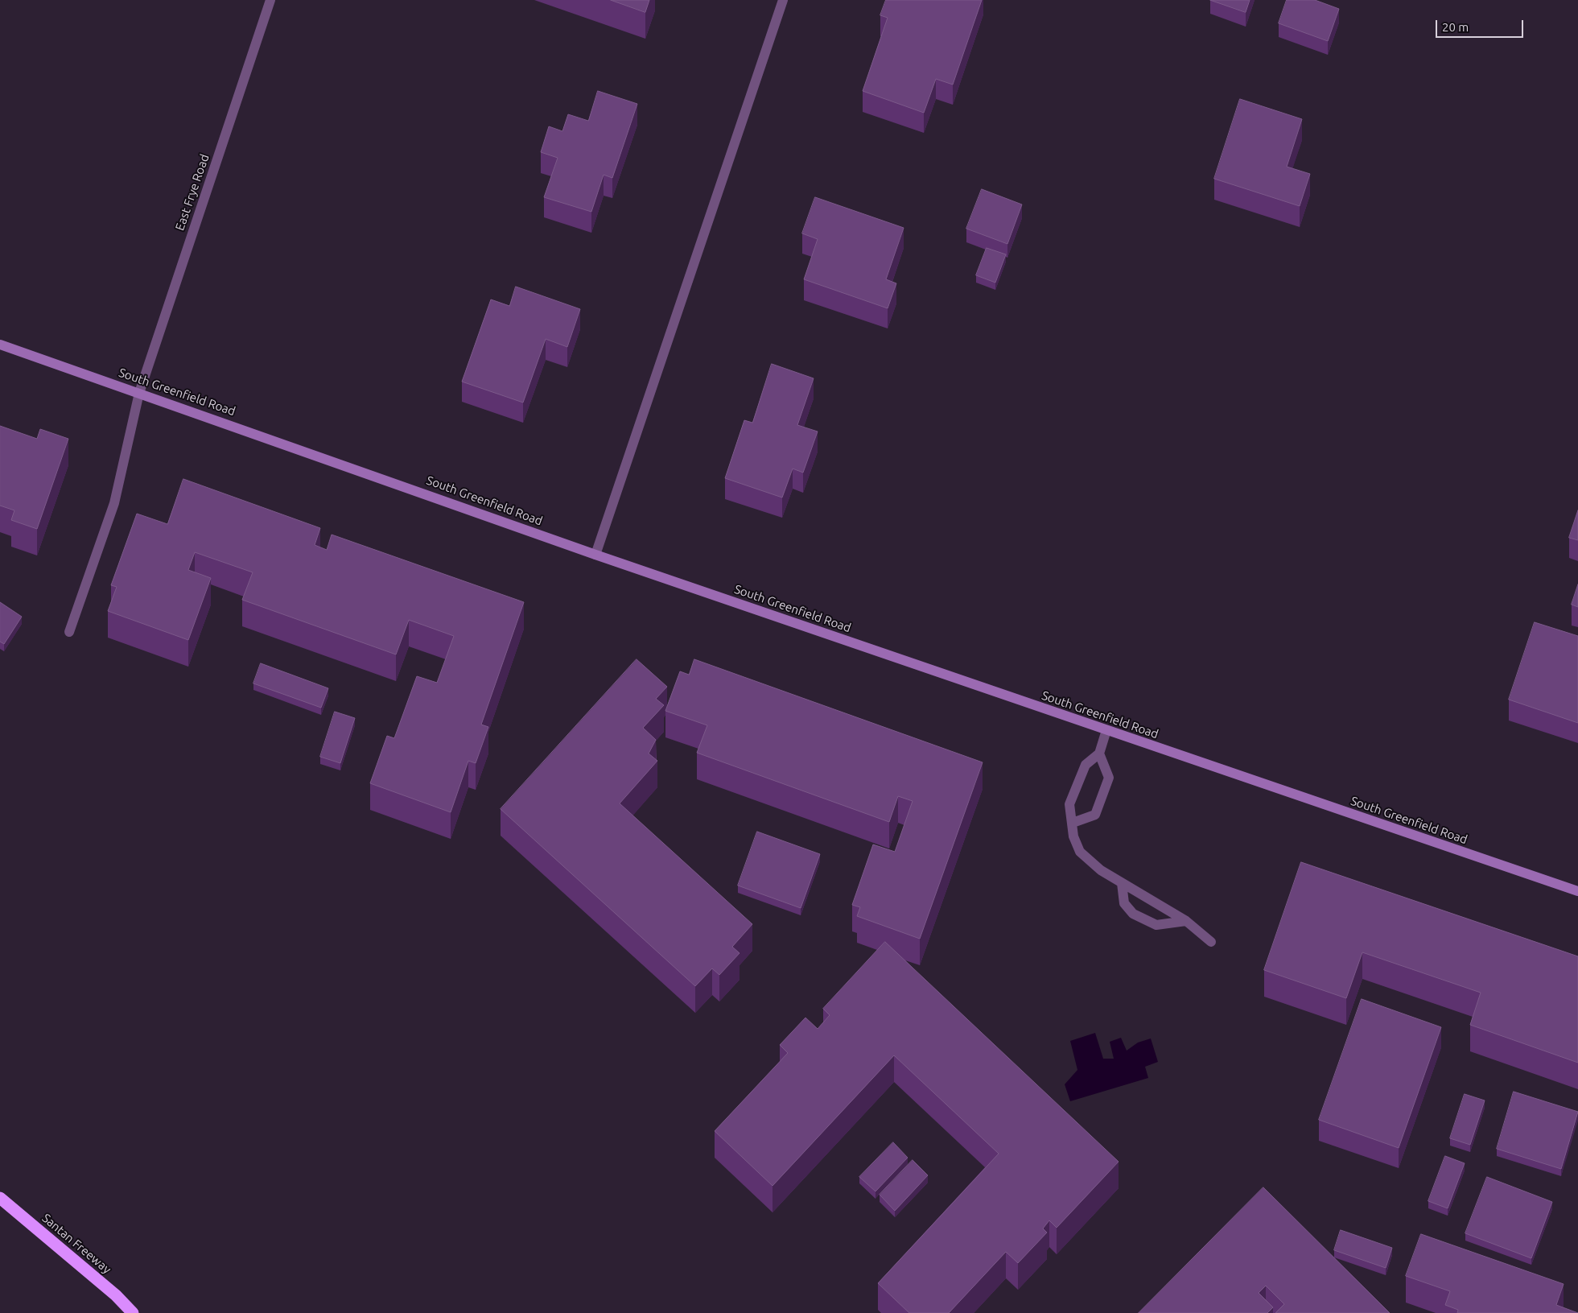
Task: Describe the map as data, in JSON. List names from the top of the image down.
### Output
{
  "streets": {
    "highway": ["Santan Freeway"],
    "street": ["East Frye Road", "South Greenfield Road"]
  },
  "crossings": [
    ["East Frye Road", "South Greenfield Road"]
  ],
  "scale_bar": "20 m"
}
